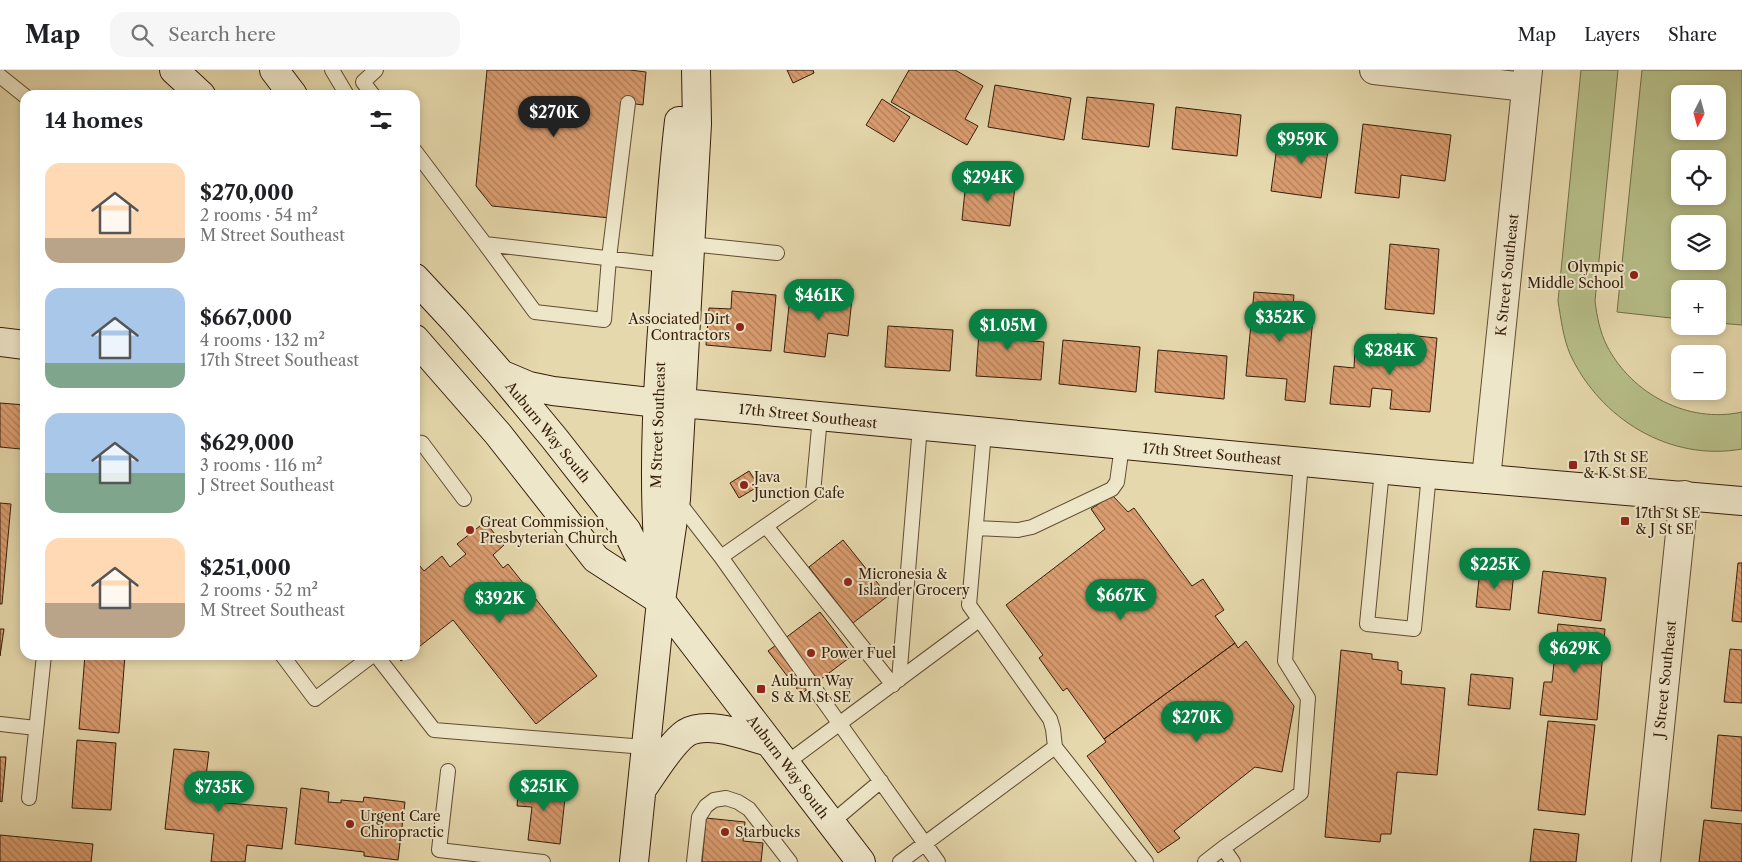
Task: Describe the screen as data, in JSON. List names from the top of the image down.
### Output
{
  "streets": {
    "street": [
      "K Street Southeast",
      "17th Street Southeast",
      "M Street Southeast",
      "Auburn Way South",
      "J Street Southeast"
    ]
  },
  "crossings": [
    ["K Street Southeast", "17th Street Southeast"],
    ["17th Street Southeast", "M Street Southeast"],
    ["17th Street Southeast", "Auburn Way South"],
    ["17th Street Southeast", "J Street Southeast"],
    ["M Street Southeast", "Auburn Way South"]
  ],
  "places": {
    "other": [
      "Olympic Middle School",
      "Associated Dirt Contractors",
      "Java Junction Cafe",
      "Great Commission Presbyterian Church",
      "Micronesia & Islander Grocery",
      "Power Fuel",
      "Urgent Care Chiropractic",
      "Starbucks"
    ],
    "transit": ["17th St SE & K St SE", "17th St SE & J St SE", "Auburn Way S & M St SE"]
  },
  "north": "bottom",
  "page": {
    "header": "Map",
    "search": "Search here",
    "nav": ["Map", "Layers", "Share"],
    "map_buttons": ["+", "−"],
    "heading": "14 homes",
    "price": [
      "$270K",
      "$959K",
      "$294K",
      "$461K",
      "$352K",
      "$1.05M",
      "$284K",
      "$225K",
      "$667K",
      "$392K",
      "$629K",
      "$270K",
      "$251K",
      "$735K"
    ],
    "list": [
      {
        "name": "$270,000",
        "note": "2 rooms · 54 m² · M Street Southeast"
      },
      {
        "name": "$667,000",
        "note": "4 rooms · 132 m² · 17th Street Southeast"
      },
      {
        "name": "$629,000",
        "note": "3 rooms · 116 m² · J Street Southeast"
      },
      {
        "name": "$251,000",
        "note": "2 rooms · 52 m² · M Street Southeast"
      }
    ]
  }
}
